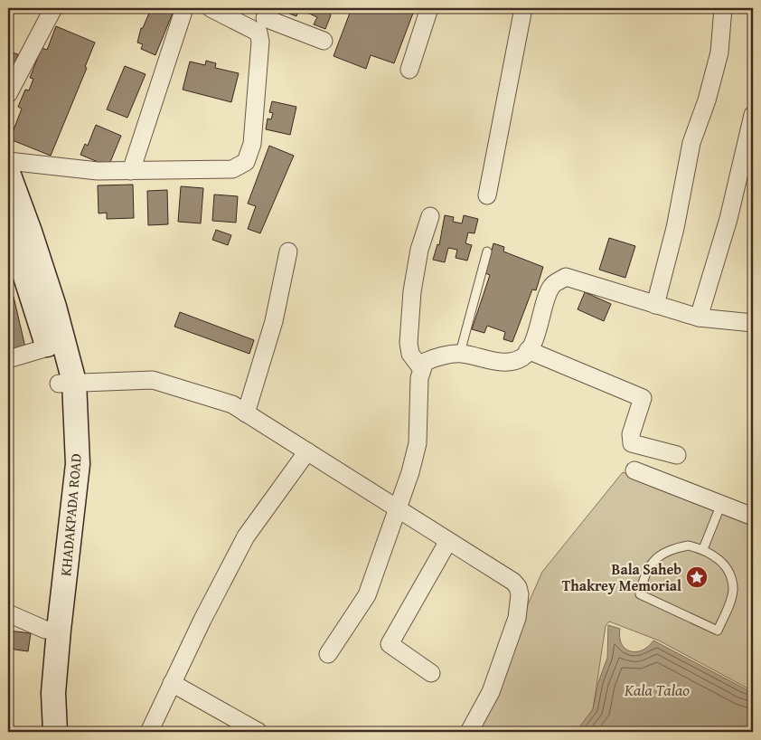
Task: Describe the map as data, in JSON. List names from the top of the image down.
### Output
{
  "streets": {
    "main road": ["KHADAKPADA ROAD"]
  },
  "water": ["Kala Talao"],
  "places": {
    "place": ["Bala Saheb Thakrey Memorial"]
  }
}
